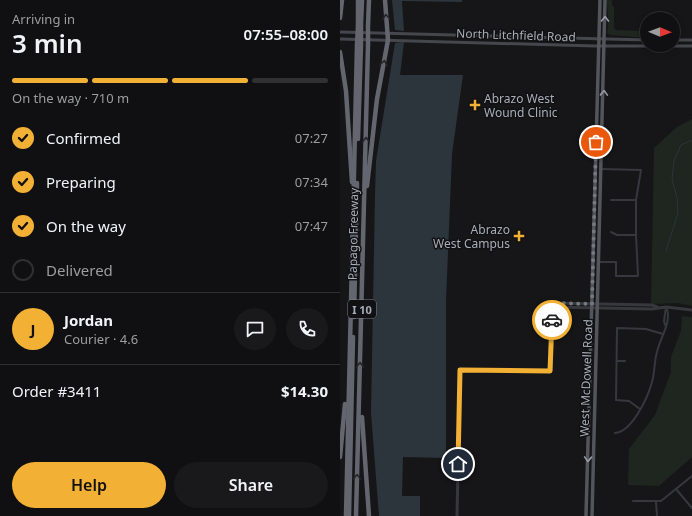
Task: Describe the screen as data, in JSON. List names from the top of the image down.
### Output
{
  "streets": {
    "highway": ["Papago Freeway", "I 10"],
    "main road": ["North Litchfield Road", "West McDowell Road"]
  },
  "crossings": [
    ["North Litchfield Road", "West McDowell Road"]
  ],
  "places": {
    "health": ["Abrazo West Wound Clinic", "Abrazo West Campus"]
  },
  "north": "right",
  "page": {
    "heading": ["3 min", "Arriving in", "07:55–08:00"],
    "panel": [
      "Jordan",
      "Courier · 4.6",
      "Order #3411",
      "$14.30"
    ],
    "bar": "On the way · 710 m",
    "list": [
      ["Confirmed", "07:27"],
      ["Preparing", "07:34"],
      ["On the way", "07:47"],
      "Delivered"
    ],
    "round": "J",
    "buttons": ["Help", "Share"]
  }
}
